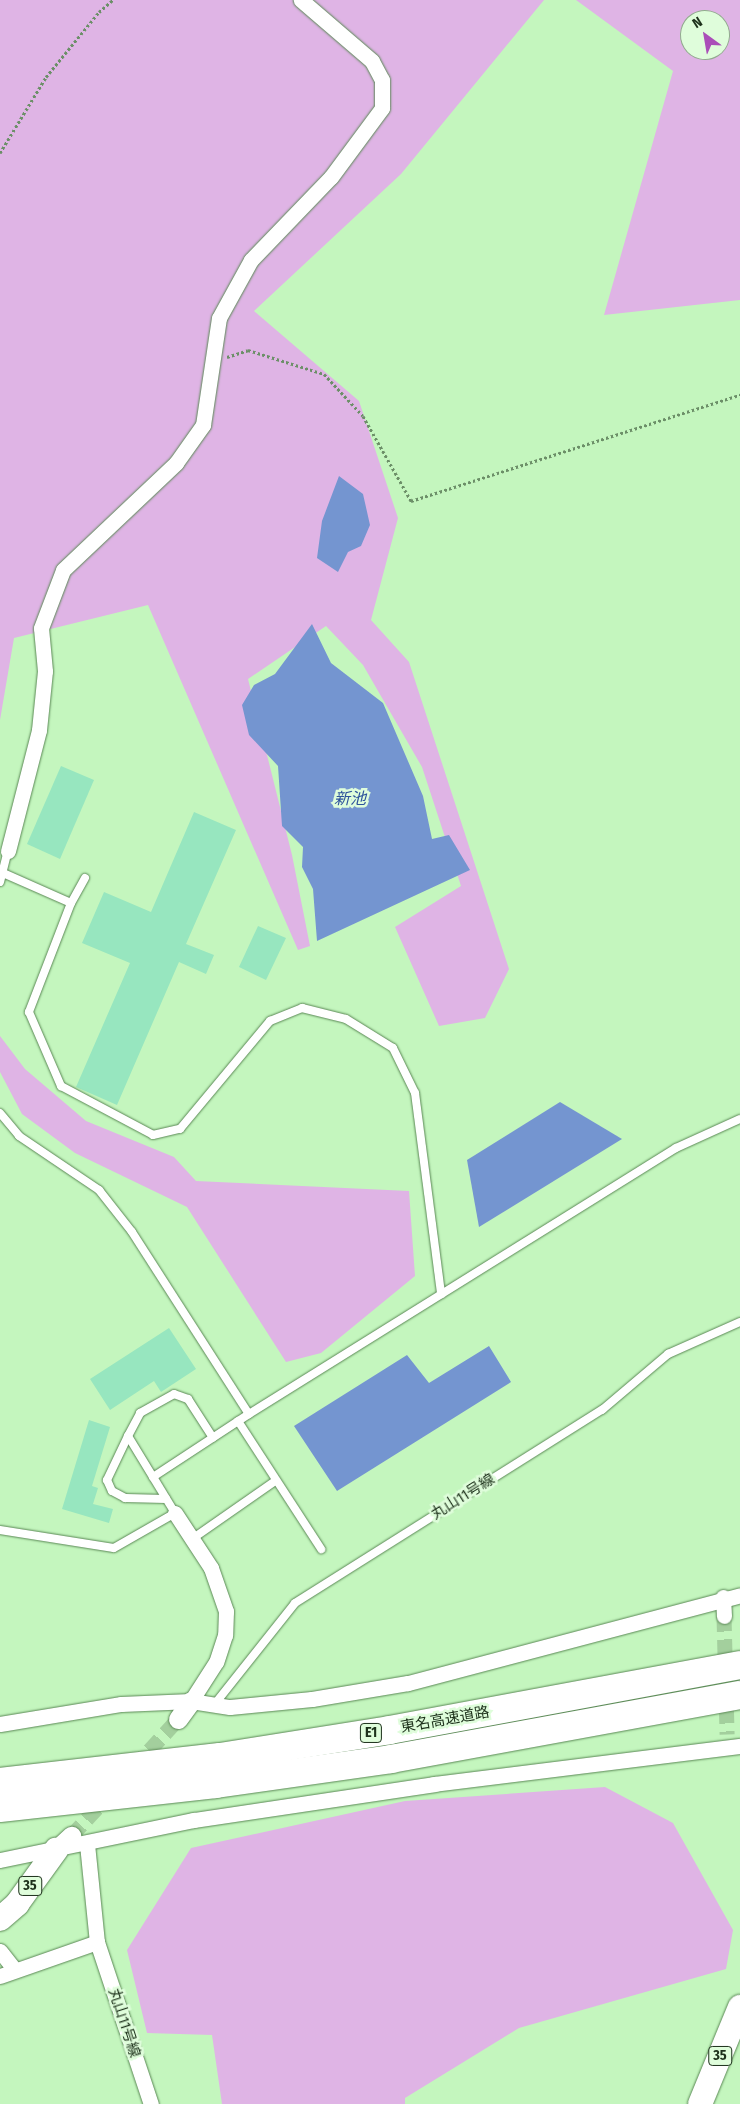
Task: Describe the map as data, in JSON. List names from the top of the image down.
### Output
{
  "streets": {
    "highway": ["東名高速道路", "E1"],
    "main road": ["35"],
    "street": ["丸山11号線"]
  },
  "crossings": [
    ["丸山11号線", "35"]
  ],
  "water": ["新池"],
  "north": "top left"
}
